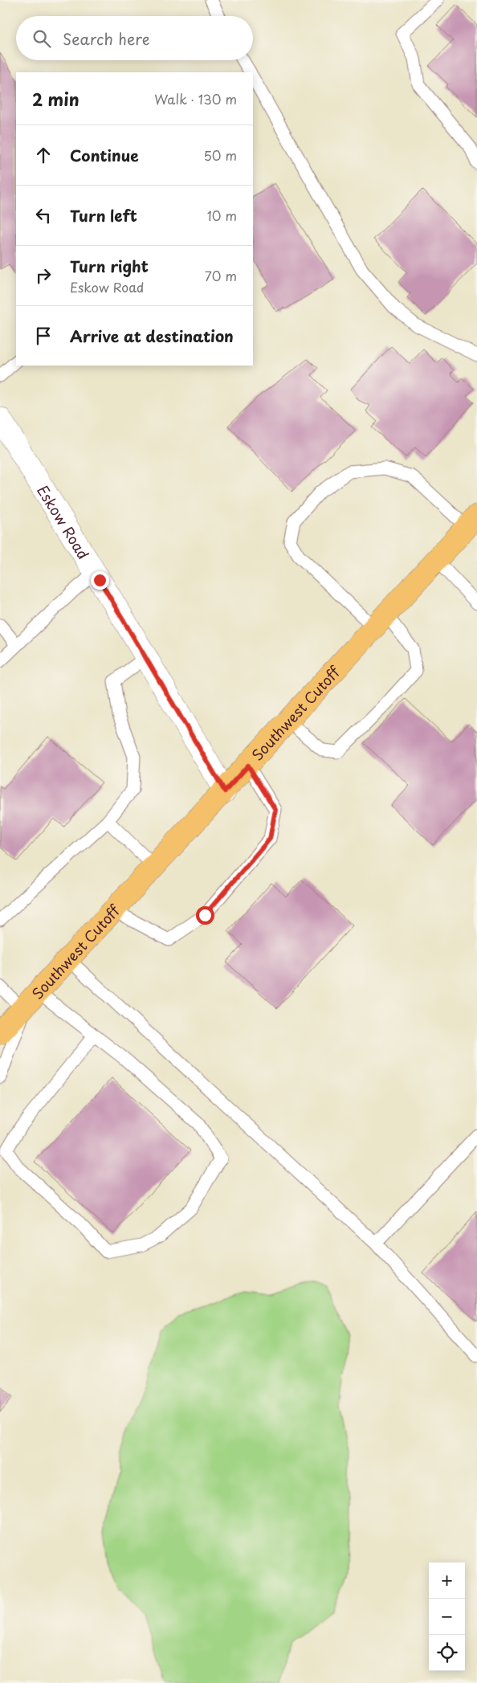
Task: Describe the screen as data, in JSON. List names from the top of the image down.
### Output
{
  "streets": {
    "main road": ["Southwest Cutoff"],
    "street": ["Eskow Road"]
  },
  "crossings": [
    ["Eskow Road", "Southwest Cutoff"]
  ],
  "page": {
    "search": "Search here",
    "heading": ["2 min", "Walk · 130 m"],
    "list": [
      ["Continue", "50 m"],
      ["Turn left", "10 m"],
      ["Turn right", "Eskow Road", "70 m"],
      "Arrive at destination"
    ],
    "map_buttons": ["+", "−"]
  }
}
